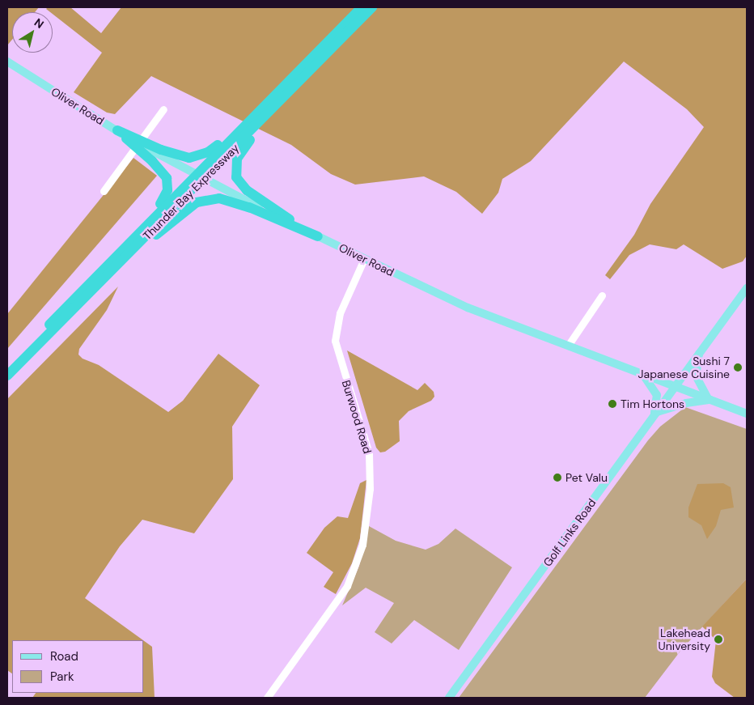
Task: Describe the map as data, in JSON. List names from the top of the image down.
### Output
{
  "streets": {
    "highway": ["Thunder Bay Expressway"],
    "main road": ["Oliver Road", "Golf Links Road"],
    "street": ["Burwood Road"]
  },
  "crossings": [
    ["Oliver Road", "Thunder Bay Expressway"],
    ["Oliver Road", "Burwood Road"],
    ["Oliver Road", "Golf Links Road"]
  ],
  "places": [
    "Sushi 7 Japanese Cuisine",
    "Tim Hortons",
    "Pet Valu",
    "Lakehead University"
  ],
  "legend": ["Road", "Park"],
  "north": "top right"
}
